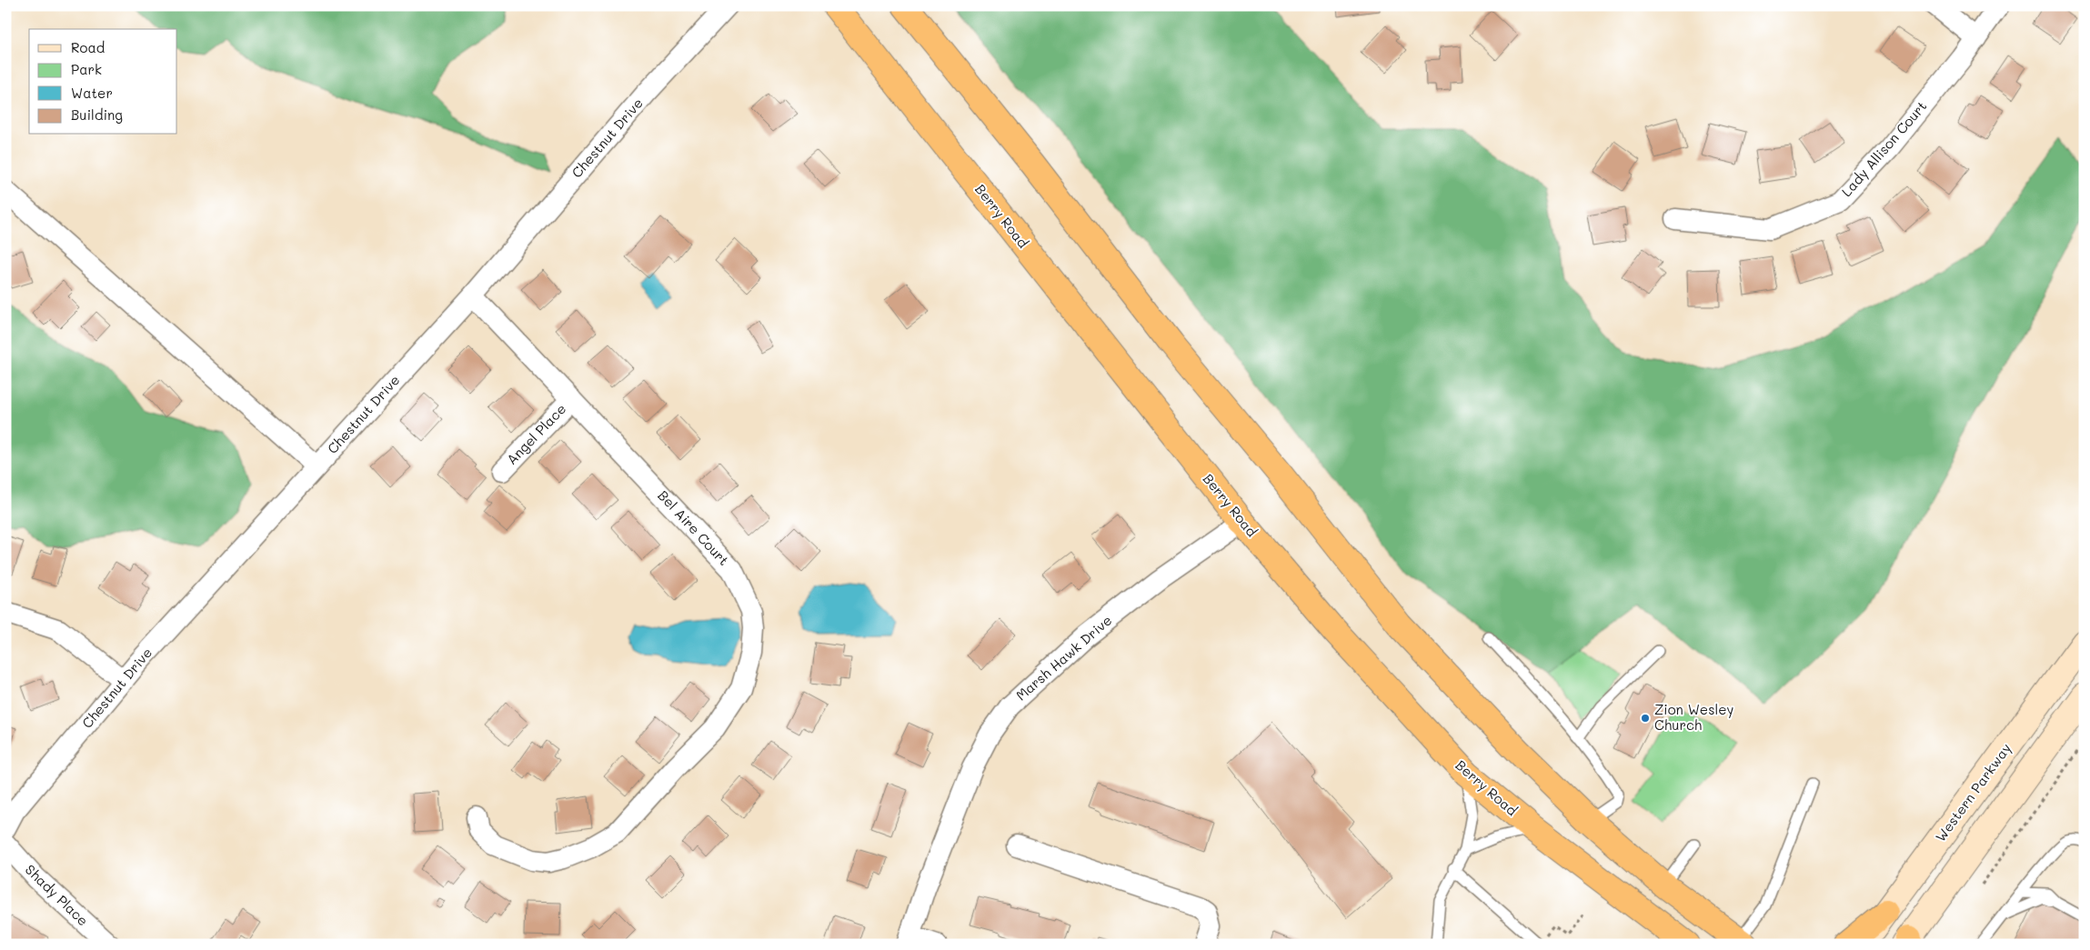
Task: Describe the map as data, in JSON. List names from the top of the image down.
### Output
{
  "streets": {
    "highway": ["Berry Road"],
    "main road": ["Western Parkway"],
    "street": [
      "Chestnut Drive",
      "Lady Allison Court",
      "Angel Place",
      "Bel Aire Court",
      "Marsh Hawk Drive",
      "Shady Place"
    ]
  },
  "crossings": [
    ["Chestnut Drive", "Bel Aire Court"],
    ["Berry Road", "Marsh Hawk Drive"],
    ["Angel Place", "Bel Aire Court"]
  ],
  "places": ["Zion Wesley Church"],
  "legend": [
    "Road",
    "Park",
    "Water",
    "Building"
  ]
}
